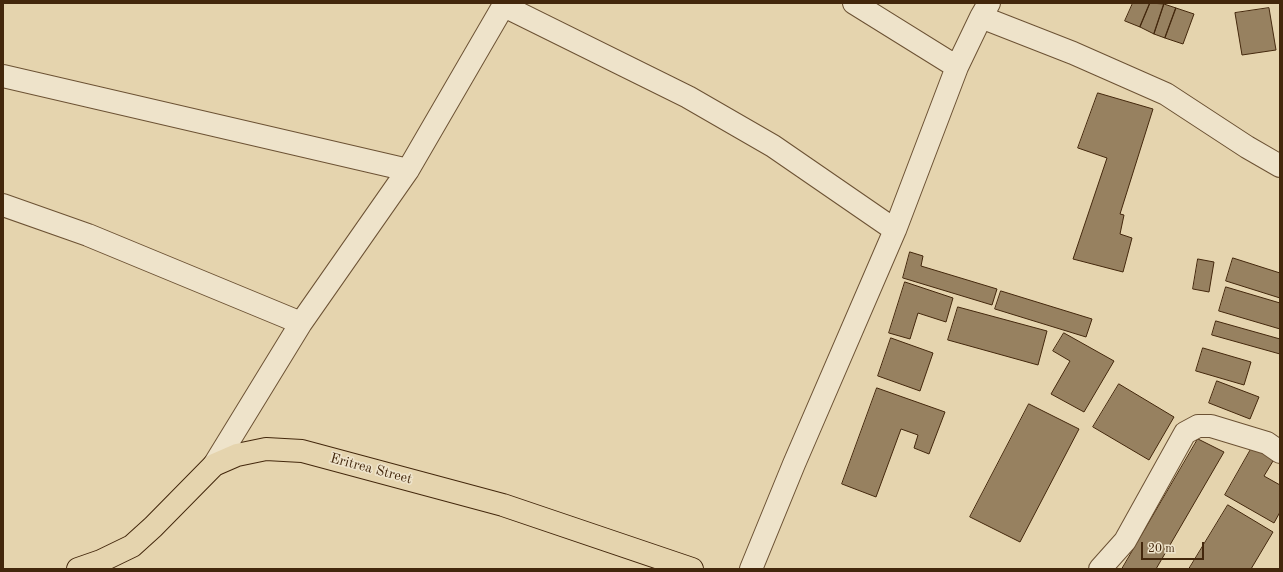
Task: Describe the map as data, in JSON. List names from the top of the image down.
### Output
{
  "streets": {
    "main road": ["Eritrea Street"]
  },
  "scale_bar": "20 m"
}
